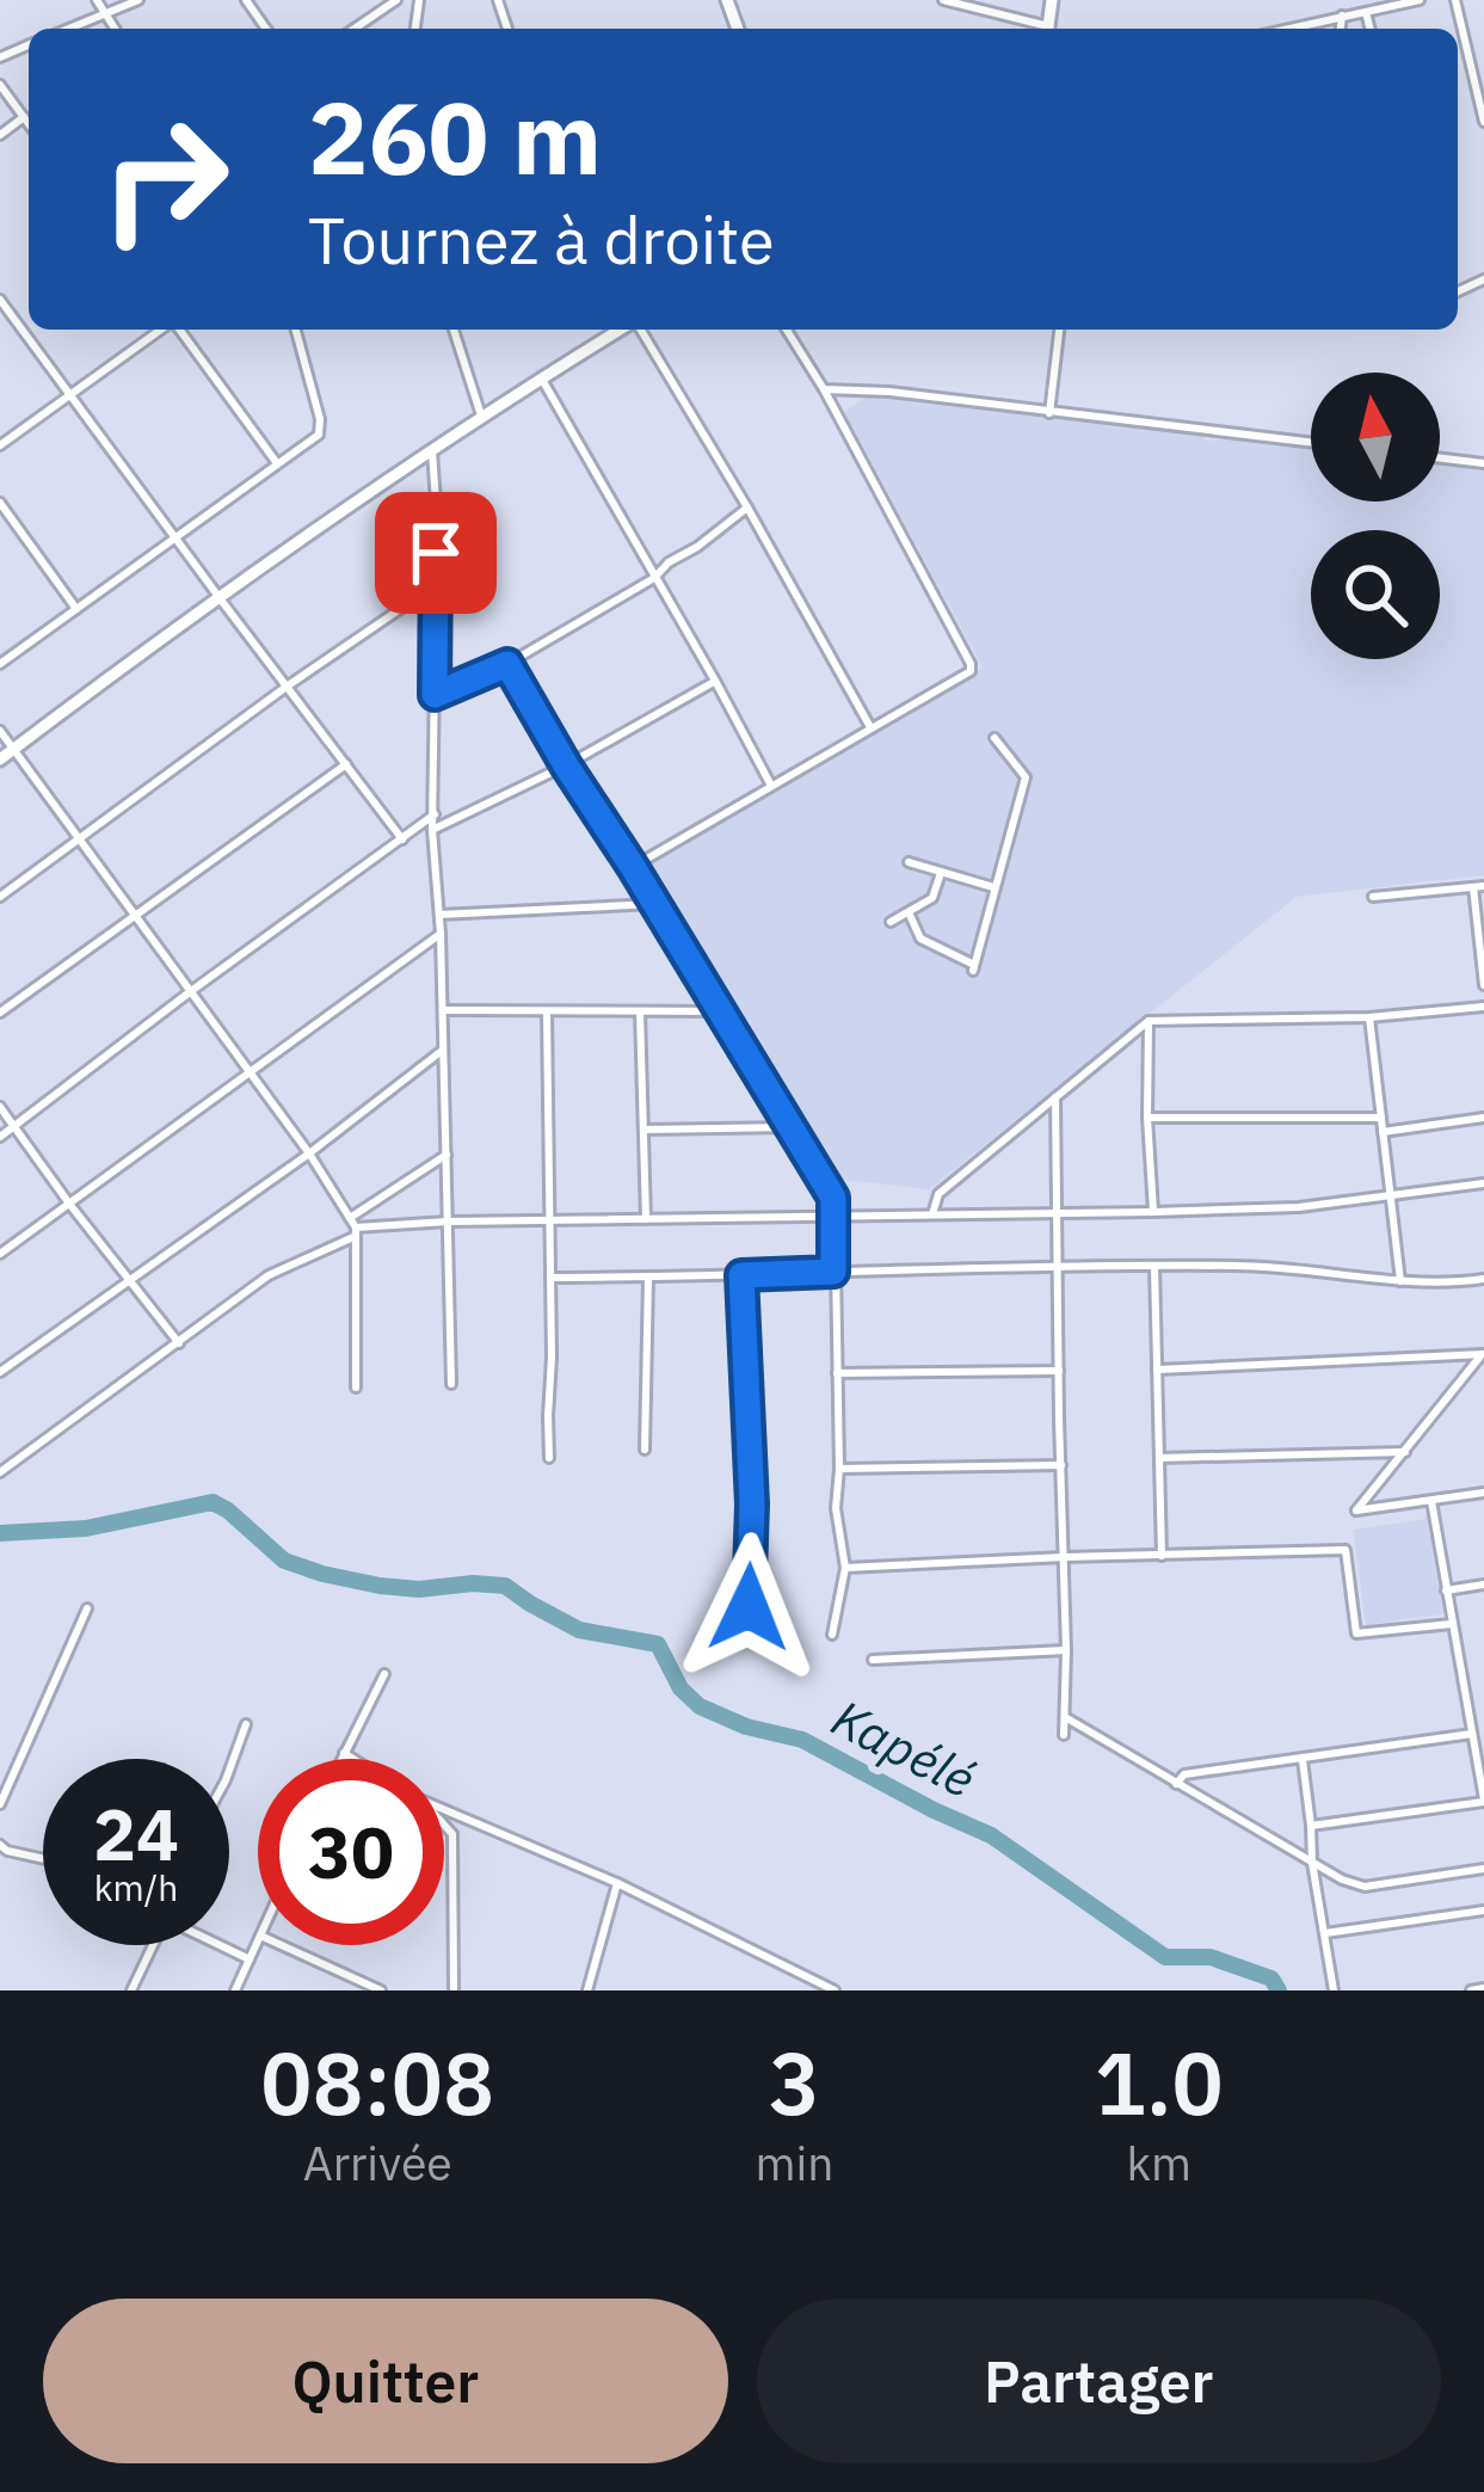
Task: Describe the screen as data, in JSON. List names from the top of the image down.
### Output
{
  "water": ["Kapélé"],
  "north": "top",
  "page": {
    "turn": ["260 m", "Tournez à droite"],
    "speed": "24 km/h",
    "limit": "30",
    "eta": [
      "08:08",
      "Arrivée",
      "3",
      "min",
      "1.0",
      "km"
    ],
    "buttons": ["Quitter", "Partager"]
  }
}
